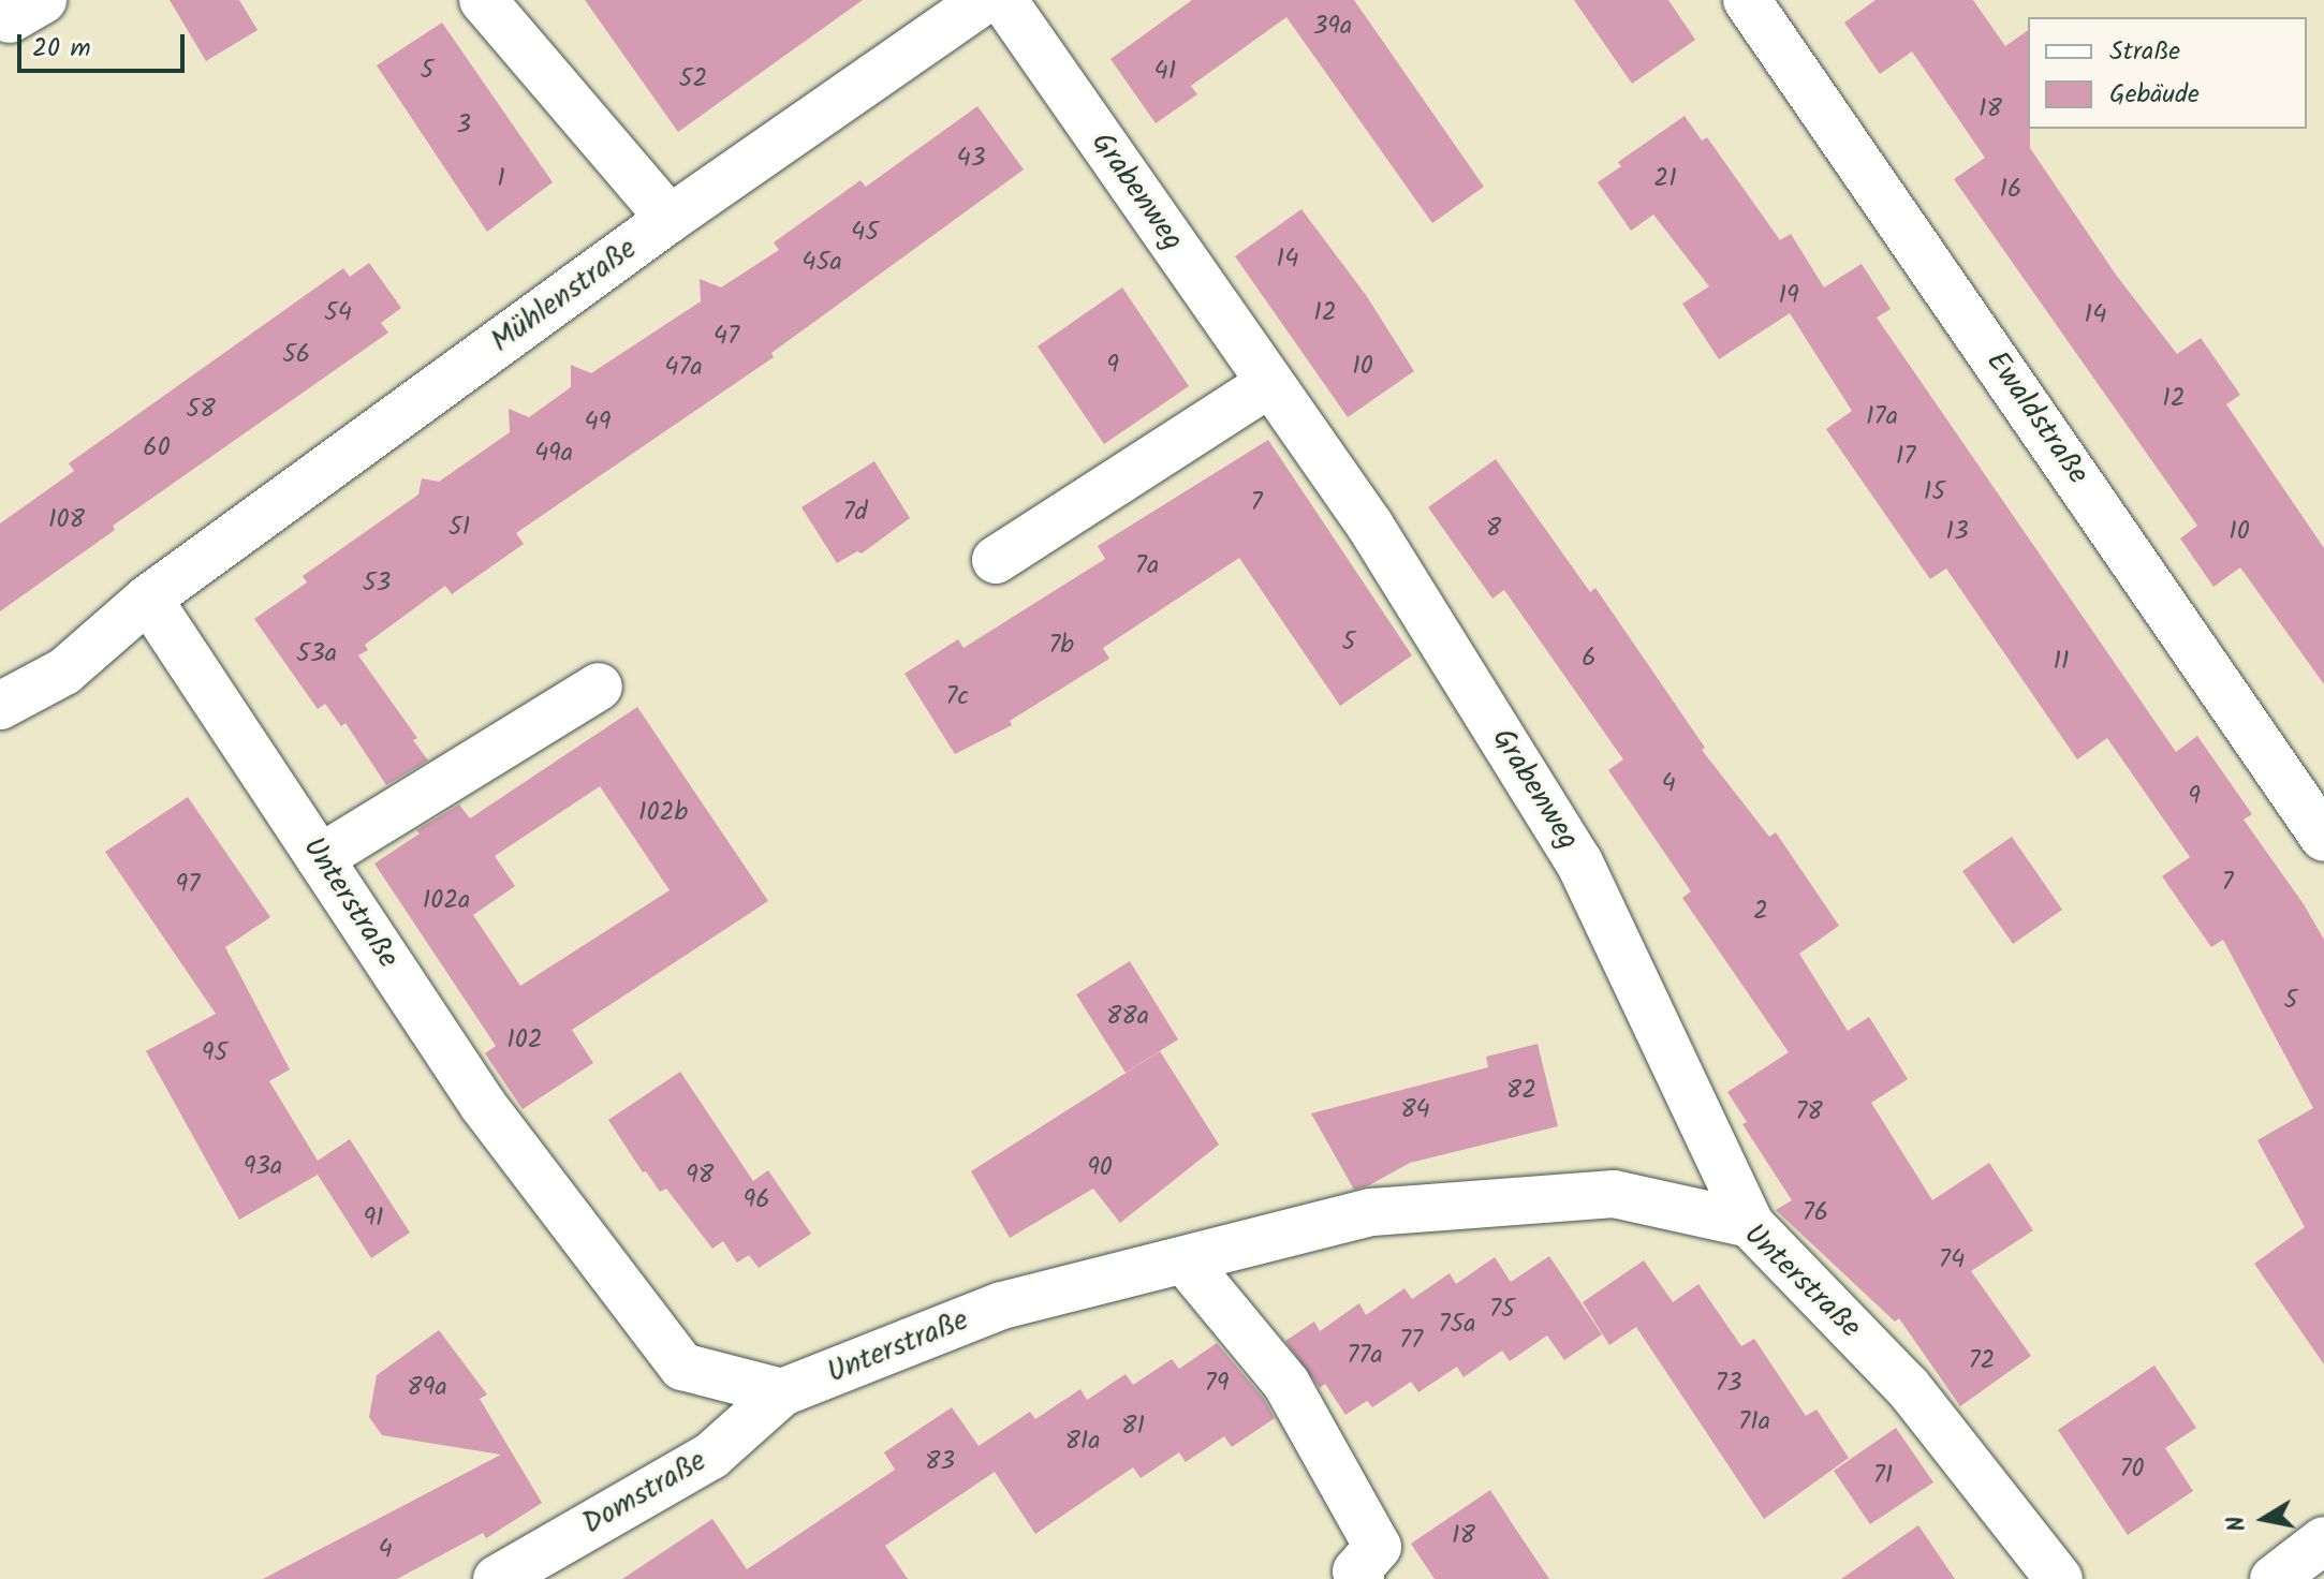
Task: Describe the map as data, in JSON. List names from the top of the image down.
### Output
{
  "streets": {
    "street": [
      "Grabenweg",
      "Mühlenstraße",
      "Ewaldstraße",
      "Unterstraße",
      "Domstraße"
    ]
  },
  "crossings": [
    ["Grabenweg", "Unterstraße"],
    ["Mühlenstraße", "Unterstraße"],
    ["Unterstraße", "Domstraße"]
  ],
  "house_numbers": [
    "39a",
    "5",
    "41",
    "52",
    "18",
    "3",
    "43",
    "1",
    "21",
    "16",
    "45",
    "14",
    "45a",
    "19",
    "54",
    "12",
    "14",
    "47",
    "56",
    "9",
    "10",
    "47a",
    "12",
    "58",
    "17a",
    "49",
    "60",
    "49a",
    "17",
    "15",
    "7",
    "7d",
    "108",
    "51",
    "8",
    "13",
    "10",
    "7a",
    "53",
    "5",
    "7b",
    "53a",
    "6",
    "11",
    "7c",
    "4",
    "9",
    "102b",
    "7",
    "97",
    "102a",
    "2",
    "5",
    "88a",
    "102",
    "95",
    "82",
    "84",
    "78",
    "93a",
    "90",
    "98",
    "96",
    "76",
    "91",
    "74",
    "75",
    "75a",
    "77",
    "77a",
    "72",
    "79",
    "73",
    "89a",
    "71a",
    "81",
    "81a",
    "83",
    "70",
    "71",
    "18",
    "4"
  ],
  "legend": ["Straße", "Gebäude"],
  "scale_bar": "20 m",
  "north": "left"
}
